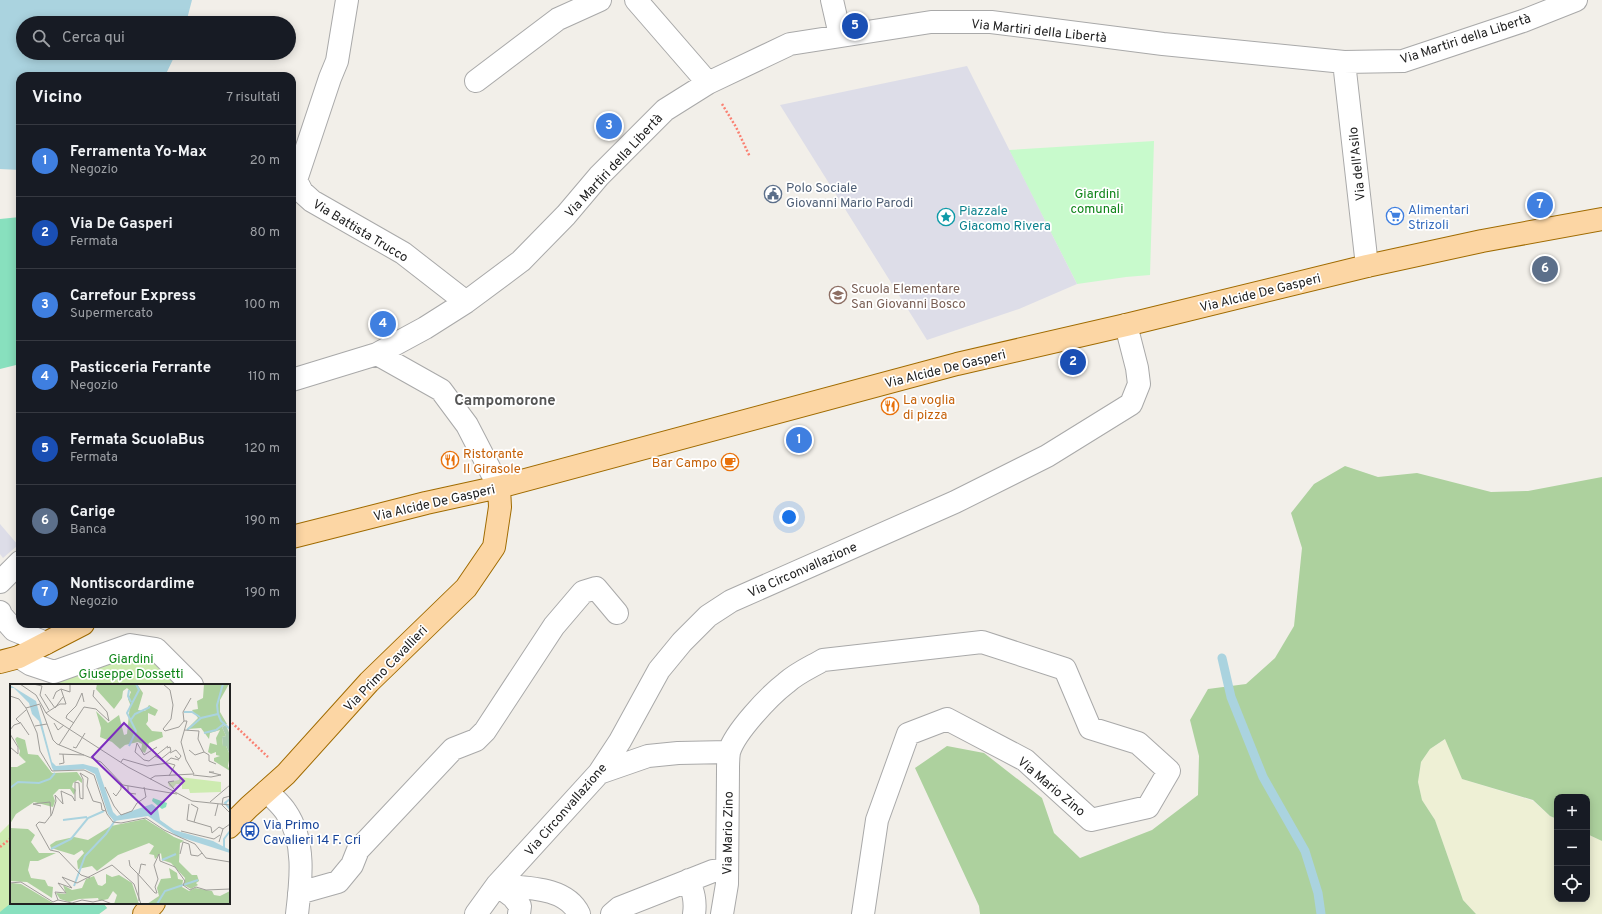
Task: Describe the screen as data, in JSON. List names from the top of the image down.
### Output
{
  "streets": {
    "main road": ["Via Alcide De Gasperi", "Via Primo Cavallieri"],
    "street": [
      "Via Martiri della Libertà",
      "Via dell'Asilo",
      "Via Battista Trucco",
      "Via Circonvallazione",
      "Via Mario Zino"
    ]
  },
  "crossings": [
    ["Via Martiri della Libertà", "Via dell'Asilo"],
    ["Via Martiri della Libertà", "Via Battista Trucco"],
    ["Via dell'Asilo", "Via Alcide De Gasperi"],
    ["Via Alcide De Gasperi", "Via Circonvallazione"],
    ["Via Alcide De Gasperi", "Via Primo Cavallieri"]
  ],
  "districts": ["Campomorone"],
  "parks": ["Giardini comunali", "Giardini Giuseppe Dossetti"],
  "places": {
    "public building": ["Polo Sociale Giovanni Mario Parodi"],
    "supermarket": ["Alimentari Strizoli"],
    "place": ["Piazzale Giacomo Rivera"],
    "school or university": ["Scuola Elementare San Giovanni Bosco"],
    "restaurant": ["La voglia di pizza", "Ristorante Il Girasole"],
    "cafe": ["Bar Campo"],
    "bus stop": ["Via Primo Cavalieri 14 F. Cri"]
  },
  "page": {
    "pins": [
      "5",
      "3",
      "7",
      "6",
      "4",
      "2",
      "1"
    ],
    "search": "Cerca qui",
    "heading": ["Vicino", "7 risultati"],
    "list": [
      {
        "mark": "1",
        "name": "Ferramenta Yo-Max",
        "note": "Negozio",
        "value": "20 m"
      },
      {
        "mark": "2",
        "name": "Via De Gasperi",
        "note": "Fermata",
        "value": "80 m"
      },
      {
        "mark": "3",
        "name": "Carrefour Express",
        "note": "Supermercato",
        "value": "100 m"
      },
      {
        "mark": "4",
        "name": "Pasticceria Ferrante",
        "note": "Negozio",
        "value": "110 m"
      },
      {
        "mark": "5",
        "name": "Fermata ScuolaBus",
        "note": "Fermata",
        "value": "120 m"
      },
      {
        "mark": "6",
        "name": "Carige",
        "note": "Banca",
        "value": "190 m"
      },
      {
        "mark": "7",
        "name": "Nontiscordardime",
        "note": "Negozio",
        "value": "190 m"
      }
    ],
    "map_buttons": ["+", "−"]
  }
}
